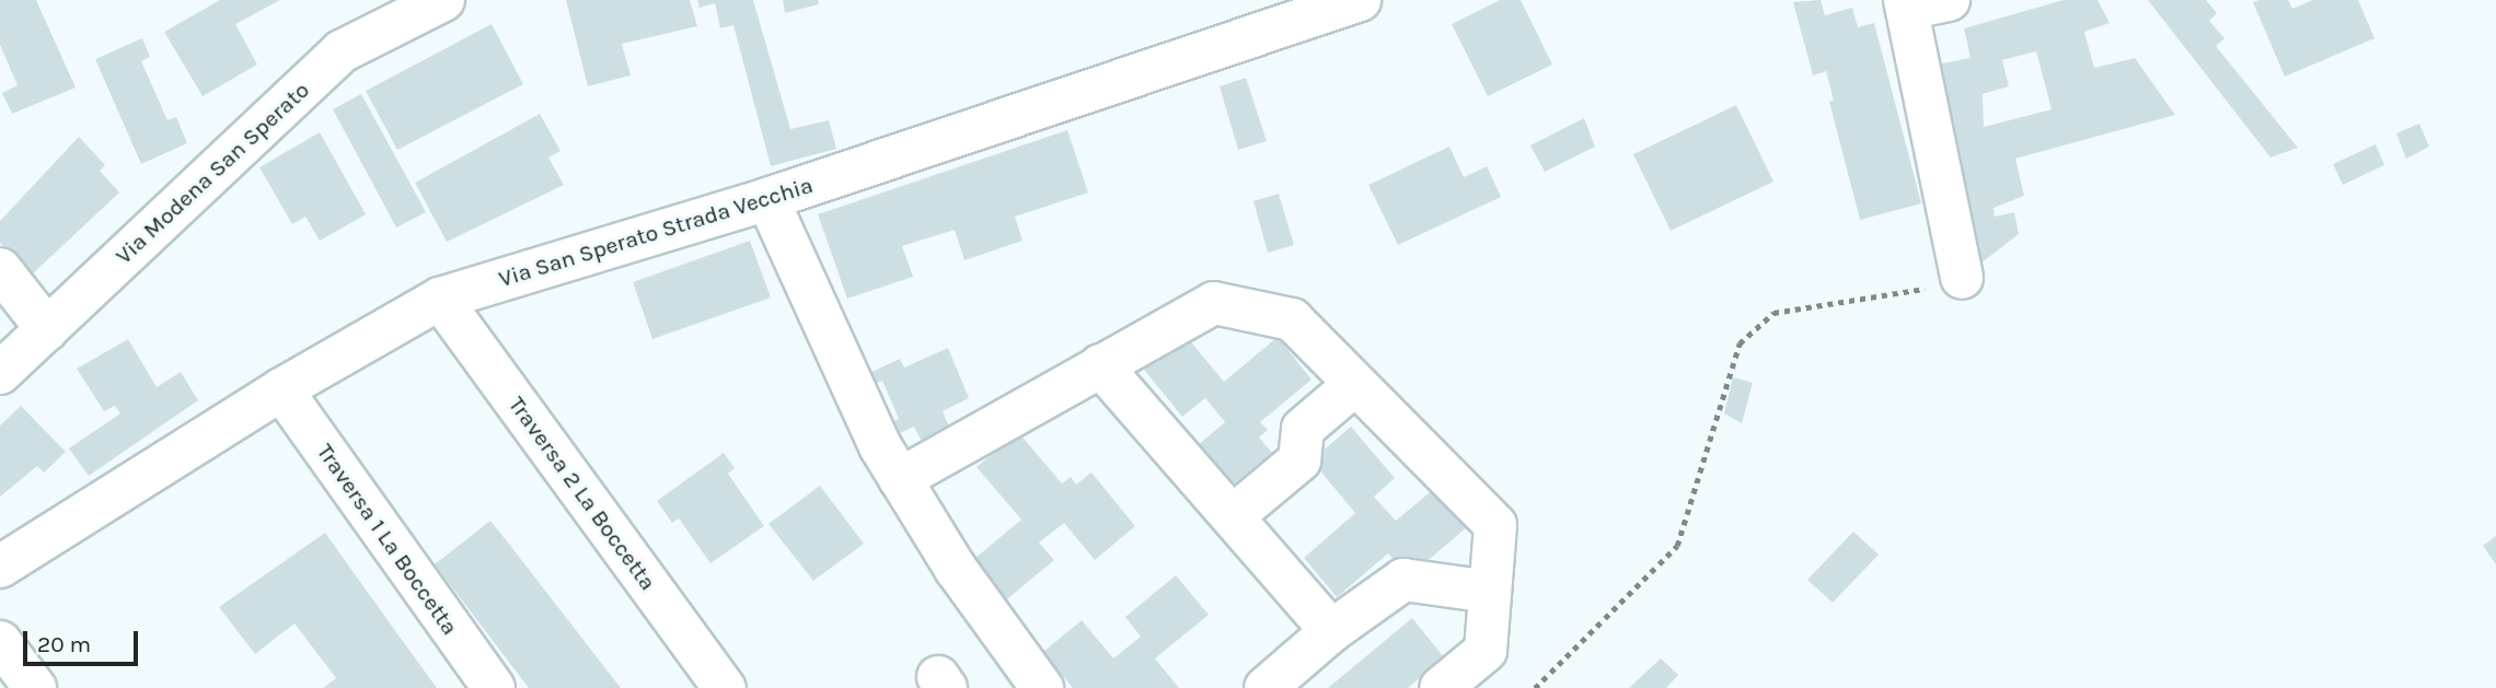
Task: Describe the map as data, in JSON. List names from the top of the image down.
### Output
{
  "streets": {
    "street": [
      "Via Modena San Sperato",
      "Via San Sperato Strada Vecchia",
      "Traversa 2 La Boccetta",
      "Traversa 1 La Boccetta"
    ]
  },
  "crossings": [
    ["Via San Sperato Strada Vecchia", "Traversa 2 La Boccetta"],
    ["Via San Sperato Strada Vecchia", "Traversa 1 La Boccetta"]
  ],
  "scale_bar": "20 m"
}
